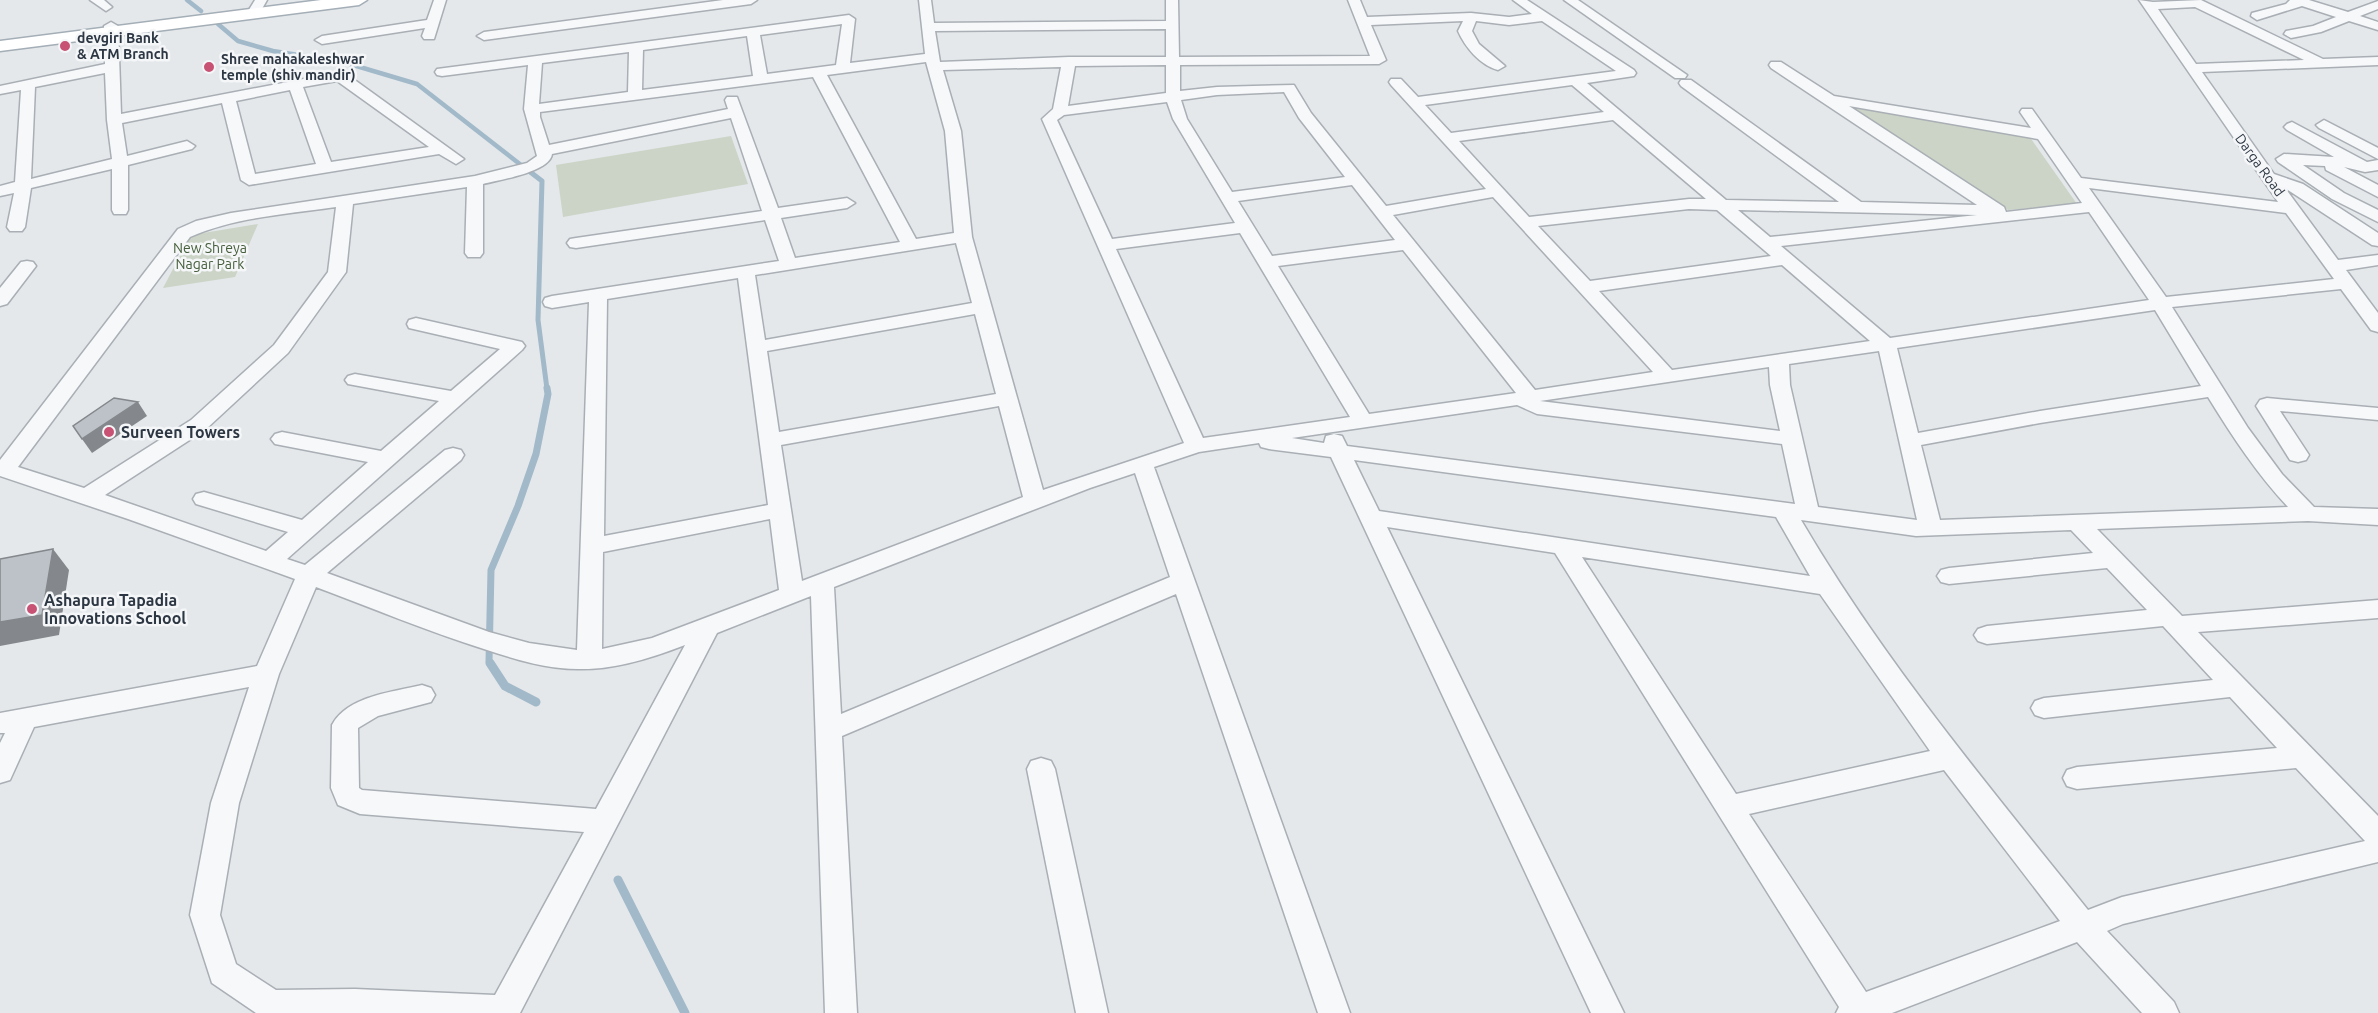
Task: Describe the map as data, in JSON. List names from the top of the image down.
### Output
{
  "streets": {
    "street": ["Darga Road"]
  },
  "parks": ["New Shreya Nagar Park"],
  "places": [
    "devgiri Bank & ATM Branch",
    "Shree mahakaleshwar temple (shiv mandir)",
    "Surveen Towers",
    "Ashapura Tapadia Innovations School"
  ]
}
